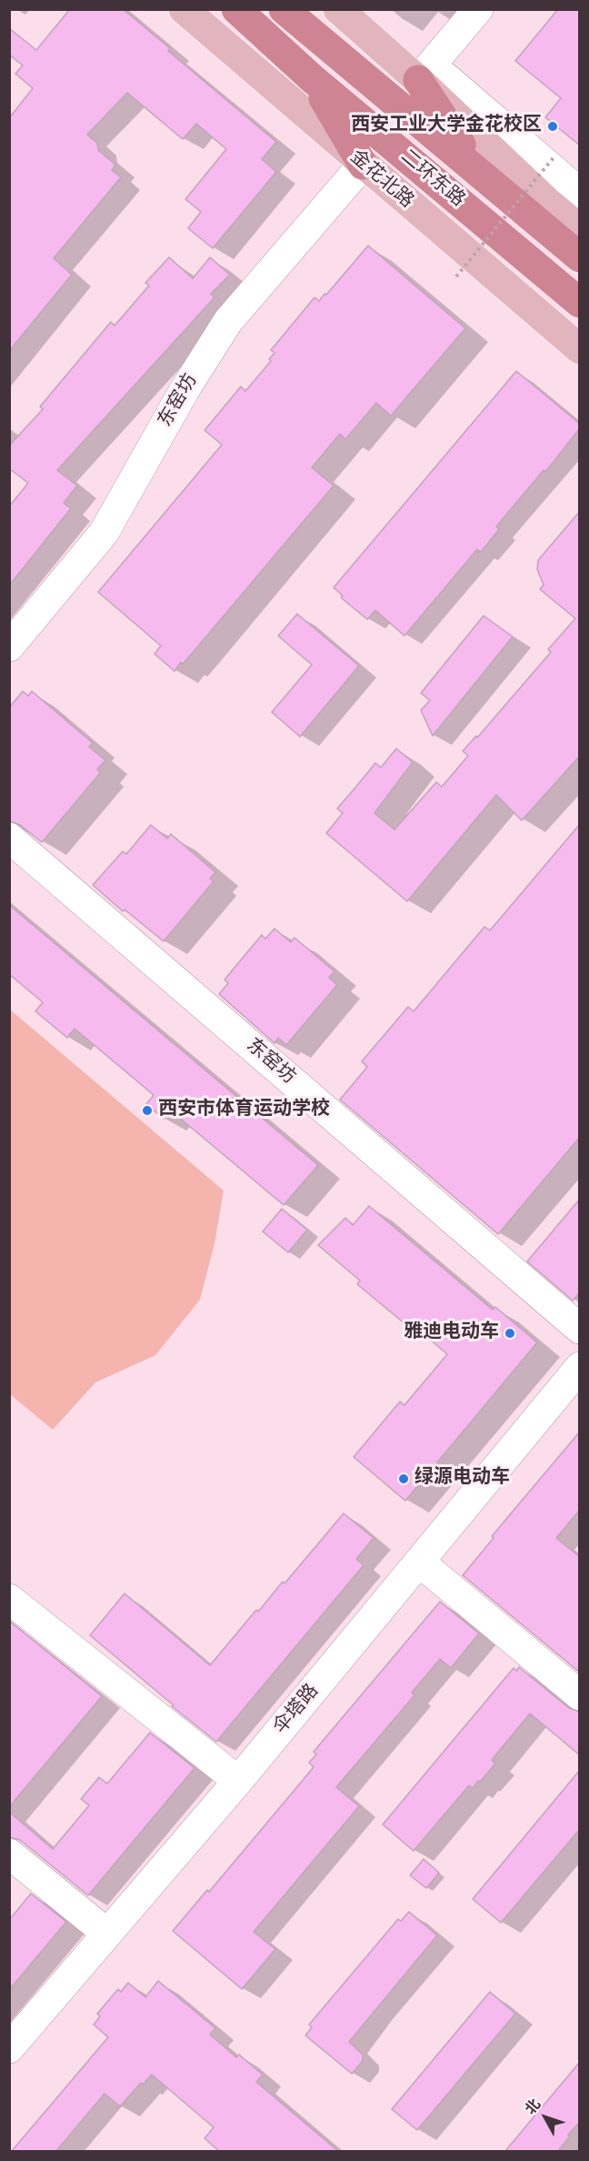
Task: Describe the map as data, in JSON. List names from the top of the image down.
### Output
{
  "streets": {
    "highway": ["二环东路"],
    "main road": ["金花北路"],
    "street": ["东窑坊", "伞塔路"]
  },
  "crossings": [
    ["金花北路", "东窑坊"]
  ],
  "places": [
    "西安工业大学金花校区",
    "西安市体育运动学校",
    "雅迪电动车",
    "绿源电动车"
  ],
  "north": "top left"
}
